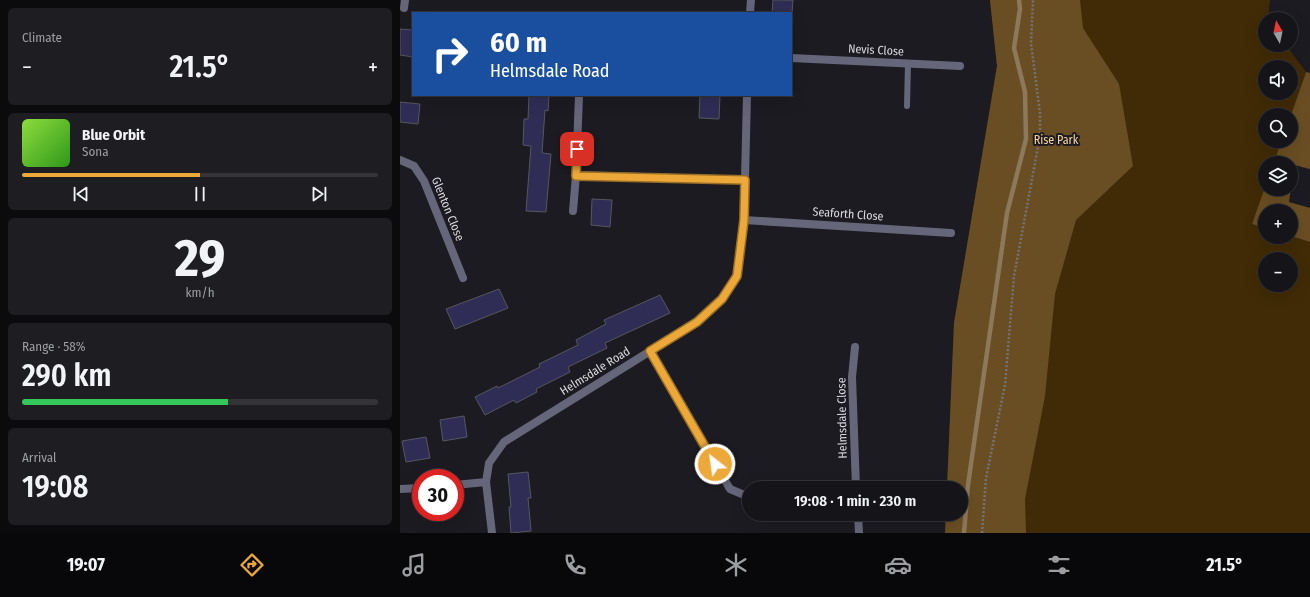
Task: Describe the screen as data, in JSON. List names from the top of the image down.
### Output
{
  "streets": {
    "street": [
      "Nevis Close",
      "Glenton Close",
      "Seaforth Close",
      "Helmsdale Road",
      "Helmsdale Close"
    ]
  },
  "crossings": [
    ["Seaforth Close", "Helmsdale Road"]
  ],
  "parks": ["Rise Park"],
  "north": "top",
  "page": {
    "tile": [
      "Climate",
      ["29", "km/h"],
      ["Range · 58%", "290 km"],
      ["Arrival", "19:08"]
    ],
    "map_buttons": ["+", "−"],
    "turn": ["60 m", "Helmsdale Road"],
    "heat": ["−", "21.5°", "+"],
    "song": ["Blue Orbit", "Sona"],
    "limit": "30",
    "trip": "19:08 · 1 min · 230 m",
    "tabs": ["19:07", "21.5°"]
  }
}
